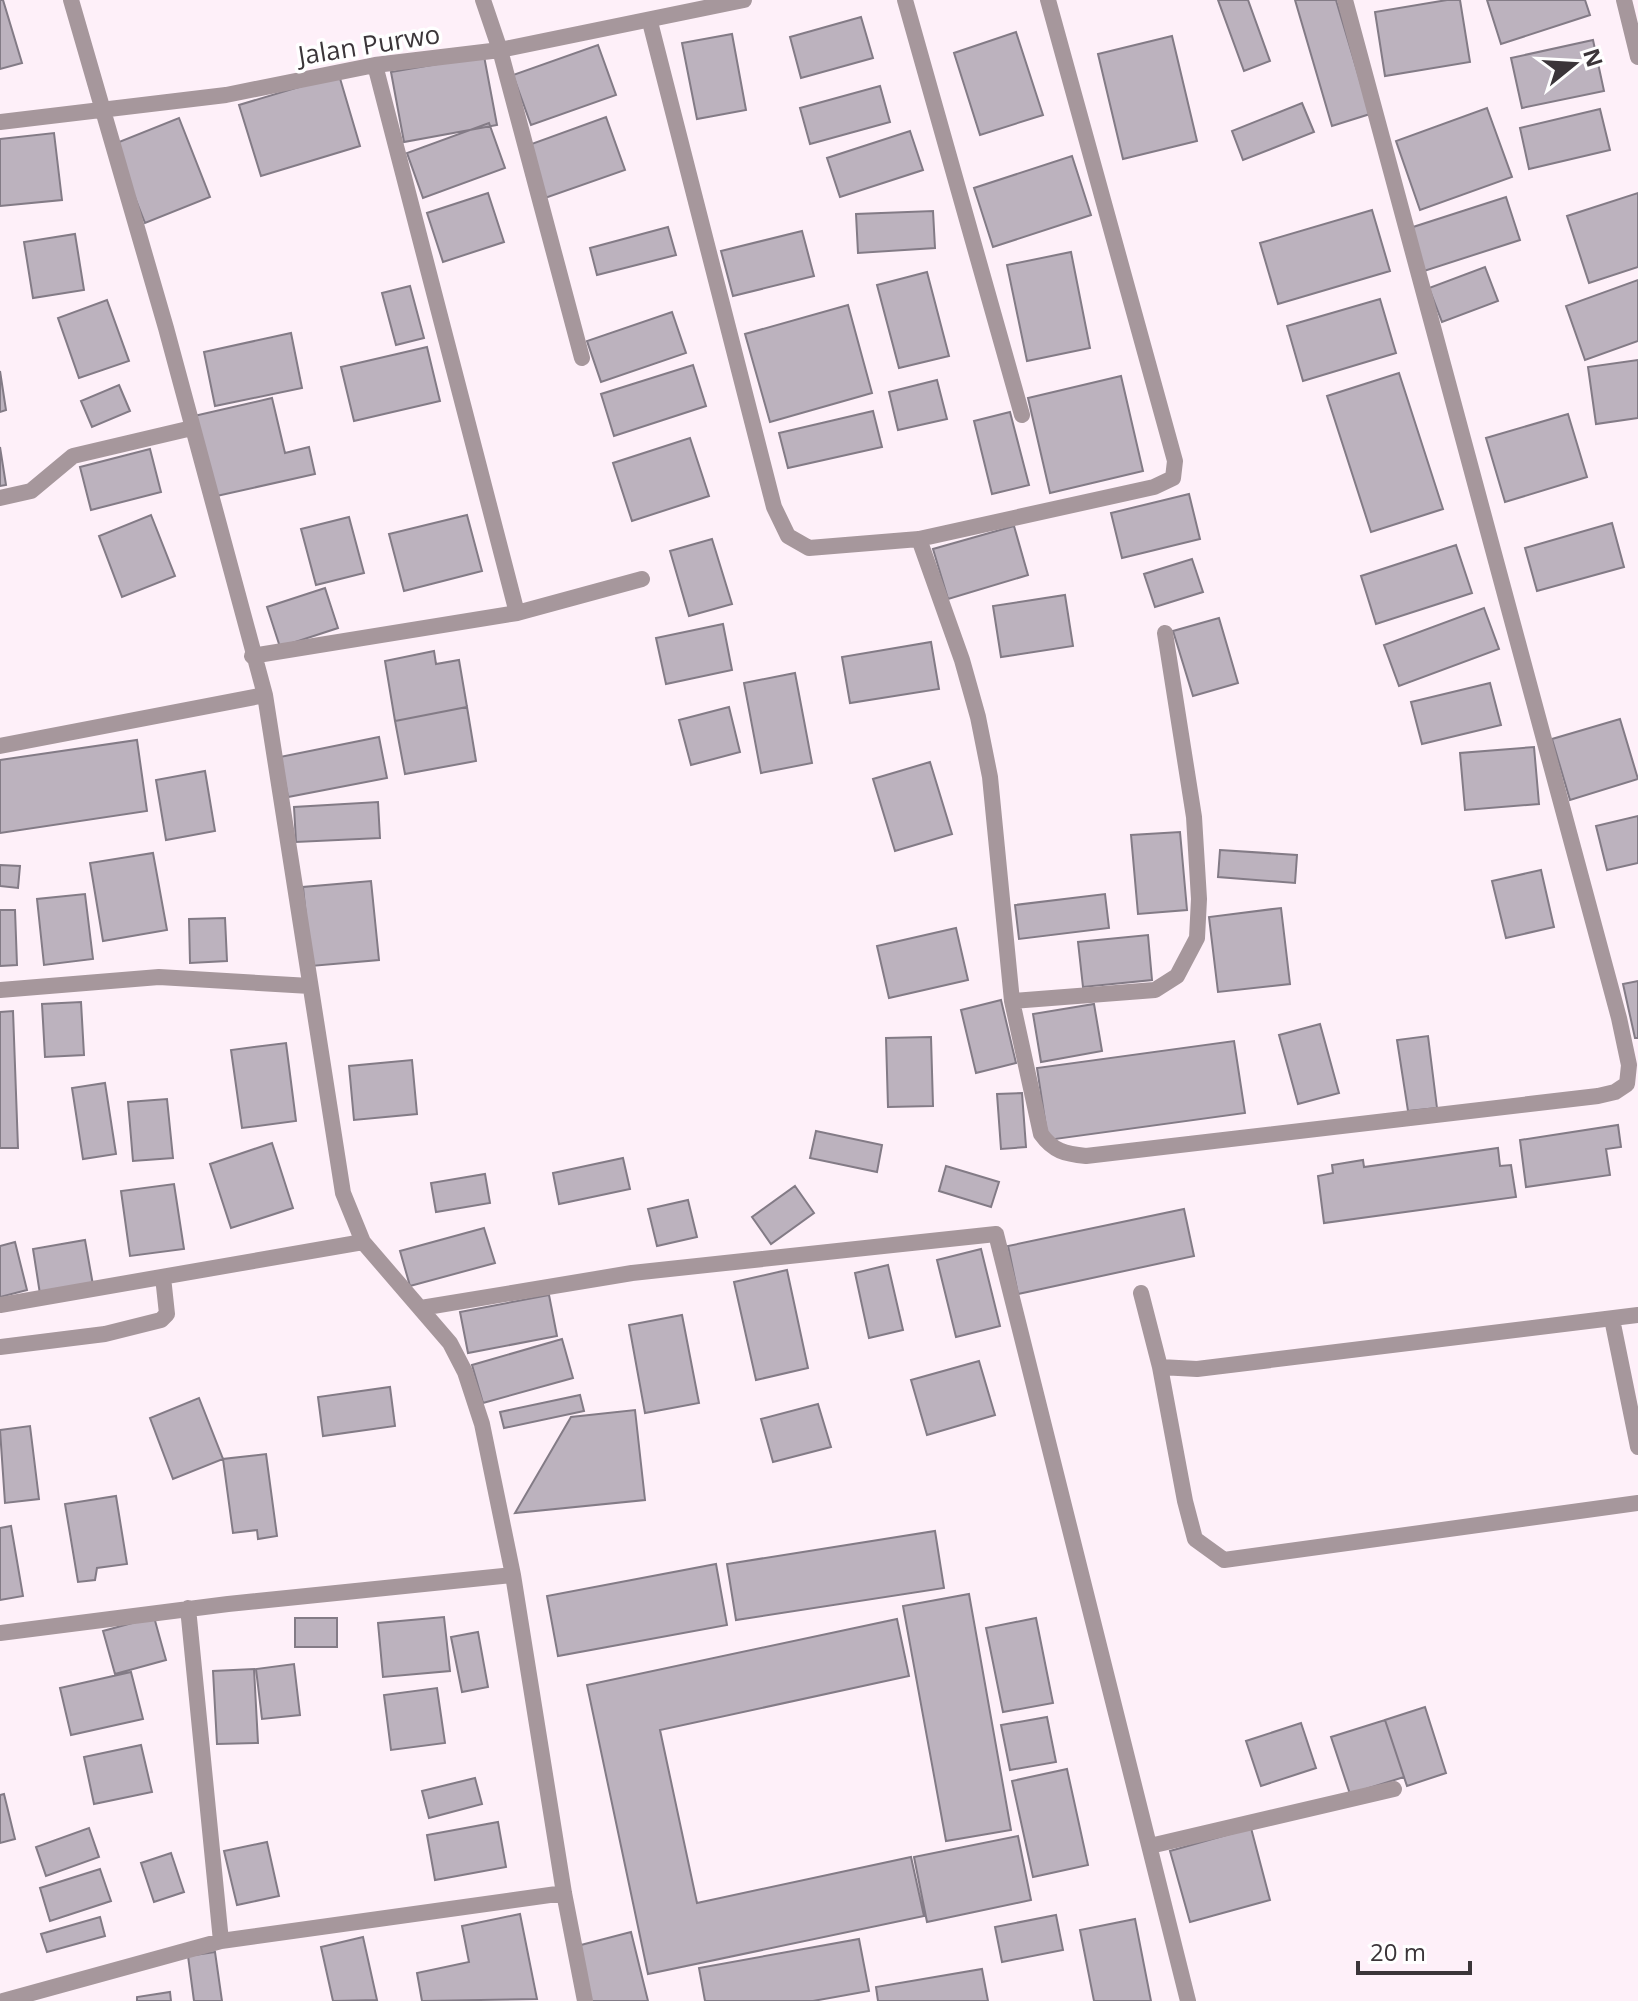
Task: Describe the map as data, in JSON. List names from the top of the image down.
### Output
{
  "streets": {
    "street": ["Jalan Purwo"]
  },
  "scale_bar": "20 m",
  "north": "right"
}
